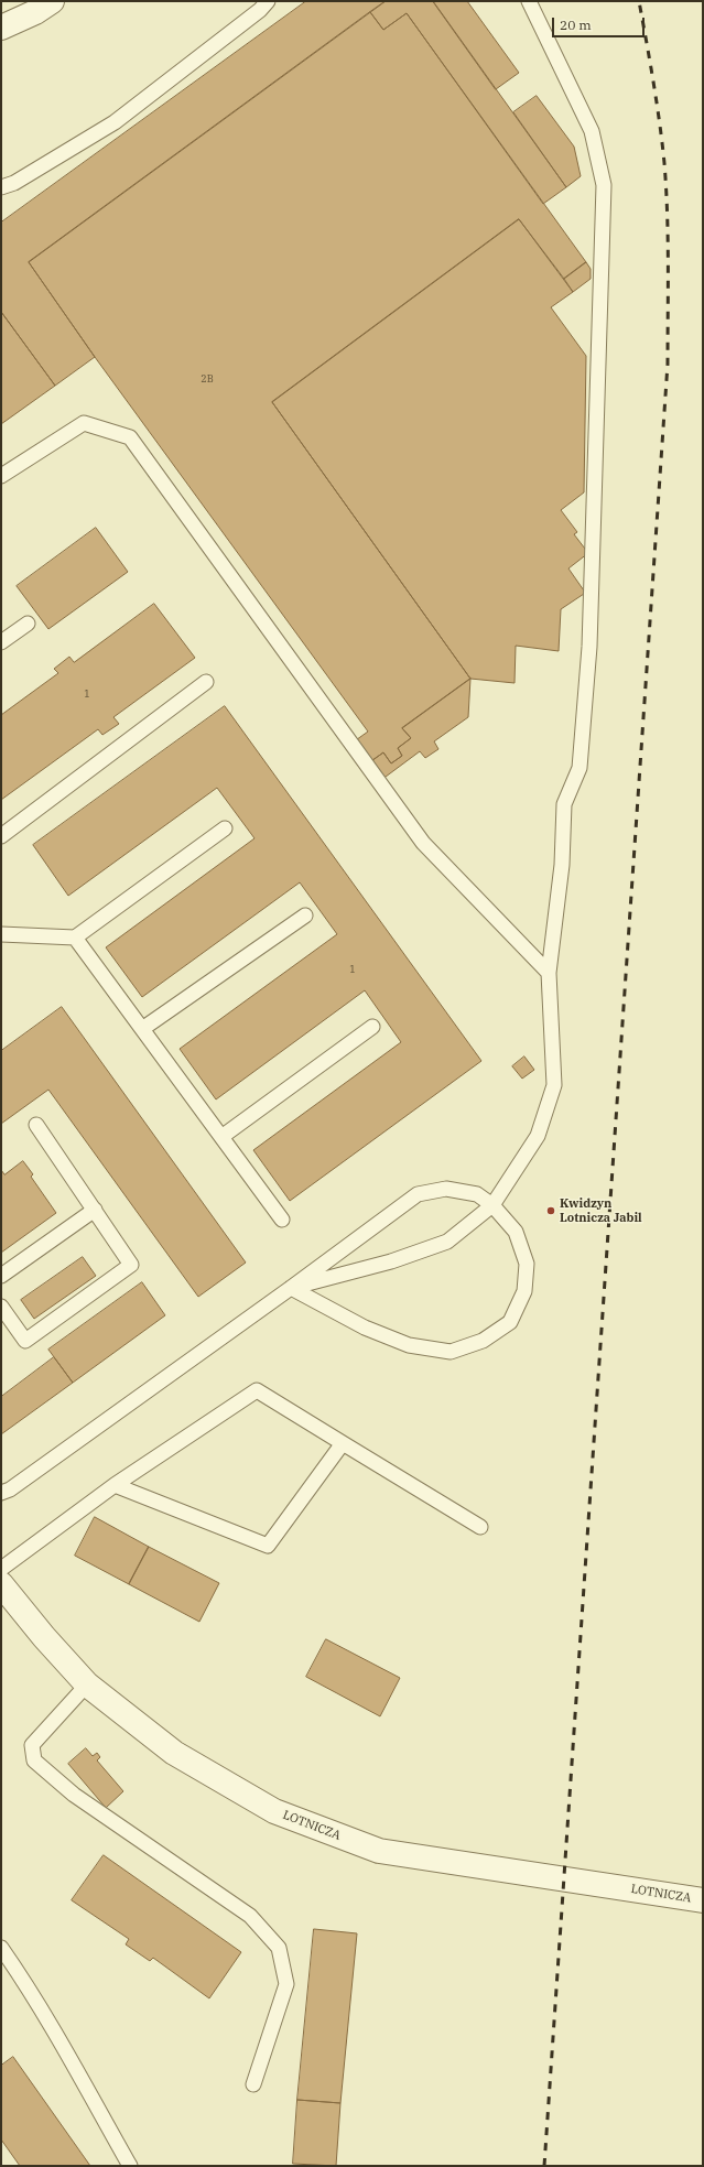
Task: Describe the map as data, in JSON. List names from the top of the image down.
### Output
{
  "streets": {
    "street": ["LOTNICZA"]
  },
  "places": ["Kwidzyn Lotnicza Jabil"],
  "house_numbers": ["2B", "1", "1"],
  "scale_bar": "20 m"
}
